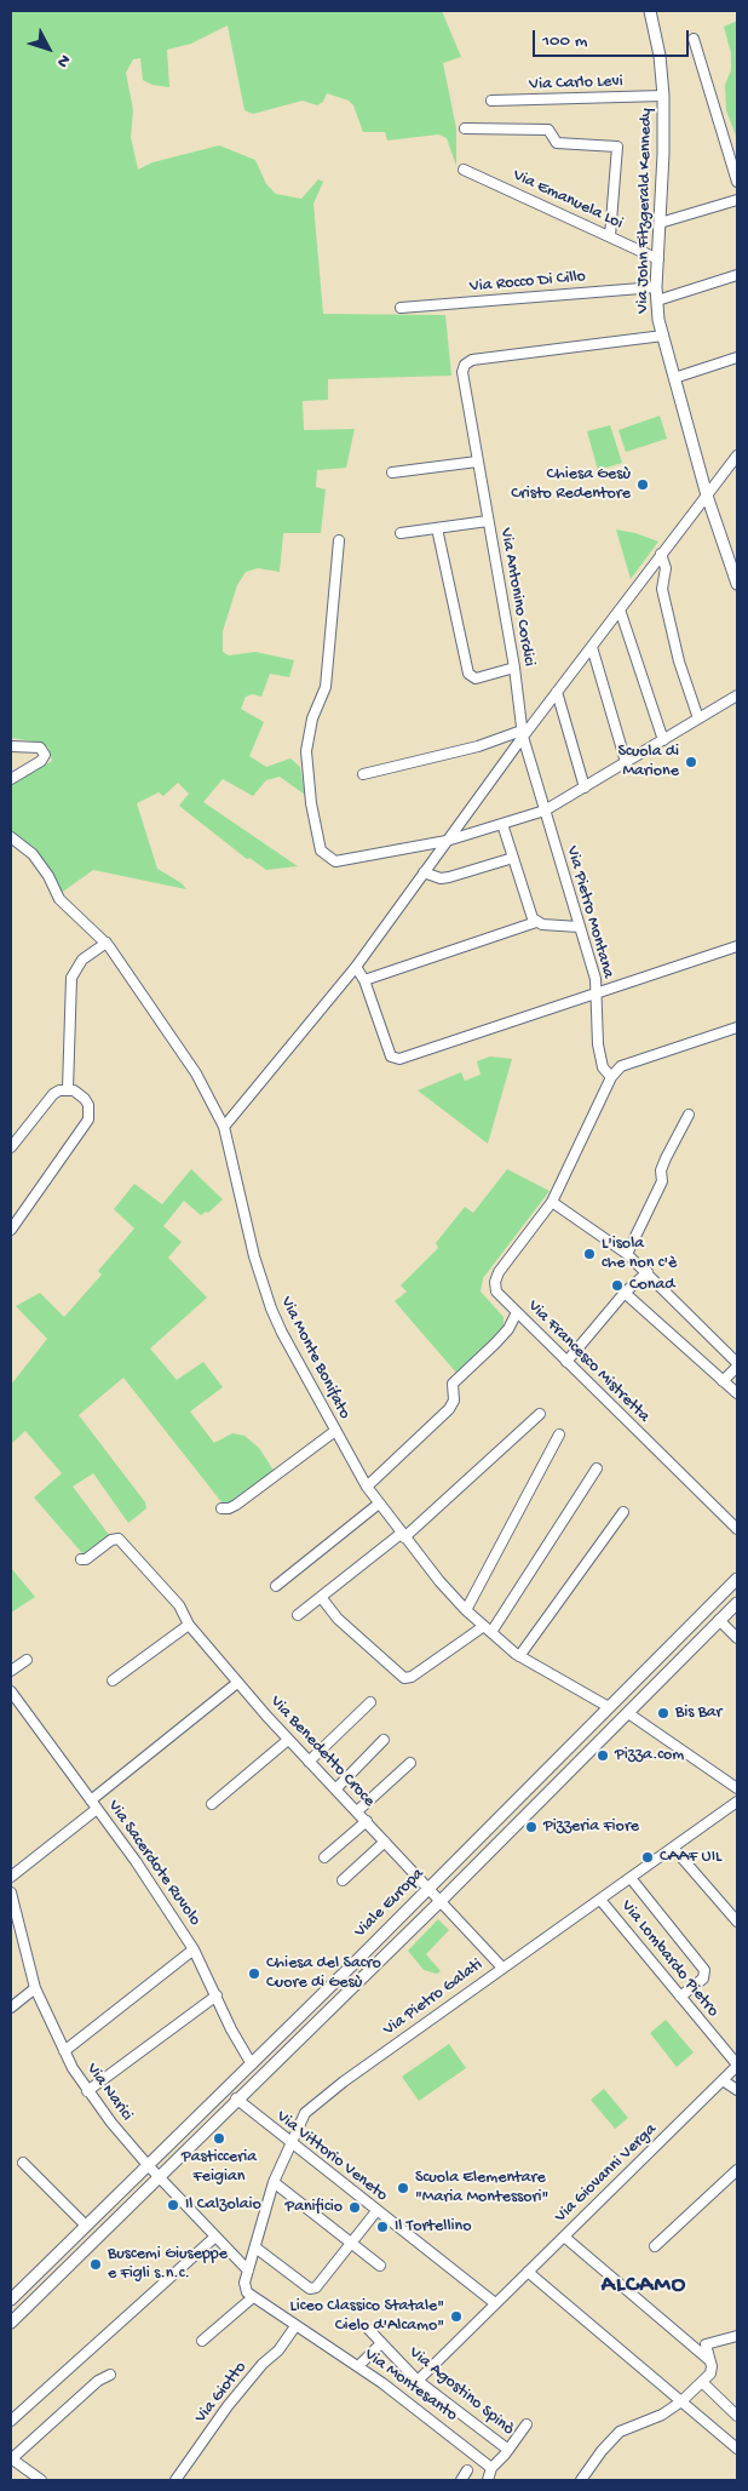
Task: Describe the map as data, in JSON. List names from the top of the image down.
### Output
{
  "streets": {
    "street": [
      "Via Carlo Levi",
      "Via Emanuela Loi",
      "Via John Fitzgerald Kennedy",
      "Via Rocco Di Cillo",
      "Via Antonino Cordici",
      "Via Pietro Montana",
      "Via Monte Bonifato",
      "Via Francesco Mistretta",
      "Via Benedetto Croce",
      "Via Sacerdote Ruvolo",
      "Viale Europa",
      "Via Lombardo Pietro",
      "Via Pietro Galati",
      "Via Narici",
      "Via Vittorio Veneto",
      "Via Giovanni Verga",
      "Via Montesanto",
      "Via Agostino Spinò",
      "Via Giotto"
    ]
  },
  "crossings": [
    ["Via Carlo Levi", "Via John Fitzgerald Kennedy"],
    ["Via Emanuela Loi", "Via John Fitzgerald Kennedy"],
    ["Via John Fitzgerald Kennedy", "Via Rocco Di Cillo"],
    ["Via John Fitzgerald Kennedy", "Via Antonino Cordici"],
    ["Via Antonino Cordici", "Via Pietro Montana"],
    ["Via Monte Bonifato", "Viale Europa"],
    ["Via Benedetto Croce", "Viale Europa"],
    ["Via Benedetto Croce", "Via Pietro Galati"],
    ["Via Sacerdote Ruvolo", "Viale Europa"],
    ["Viale Europa", "Via Narici"],
    ["Viale Europa", "Via Vittorio Veneto"],
    ["Via Lombardo Pietro", "Via Pietro Galati"],
    ["Via Lombardo Pietro", "Via Giovanni Verga"],
    ["Via Pietro Galati", "Via Narici"],
    ["Via Pietro Galati", "Via Vittorio Veneto"],
    ["Via Pietro Galati", "Via Montesanto"],
    ["Via Vittorio Veneto", "Via Giovanni Verga"],
    ["Via Giovanni Verga", "Via Agostino Spinò"],
    ["Via Montesanto", "Via Giotto"]
  ],
  "districts": ["ALCAMO"],
  "places": [
    "Chiesa Gesù Cristo Redentore",
    "Scuola di Marione",
    "L'isola che non c'è",
    "Conad",
    "Bis Bar",
    "Pizza.com",
    "Pizzeria Fiore",
    "CAAF UIL",
    "Chiesa del Sacro Cuore di Gesù",
    "Pasticceria Feigian",
    "Scuola Elementare \"Maria Montessori\"",
    "Il Calzolaio",
    "Panificio",
    "Il Tortellino",
    "Buscemi Giuseppe e Figli s.n.c.",
    "Liceo Classico Statale\" Cielo d'Alcamo\""
  ],
  "scale_bar": "100 m",
  "north": "bottom right"
}
